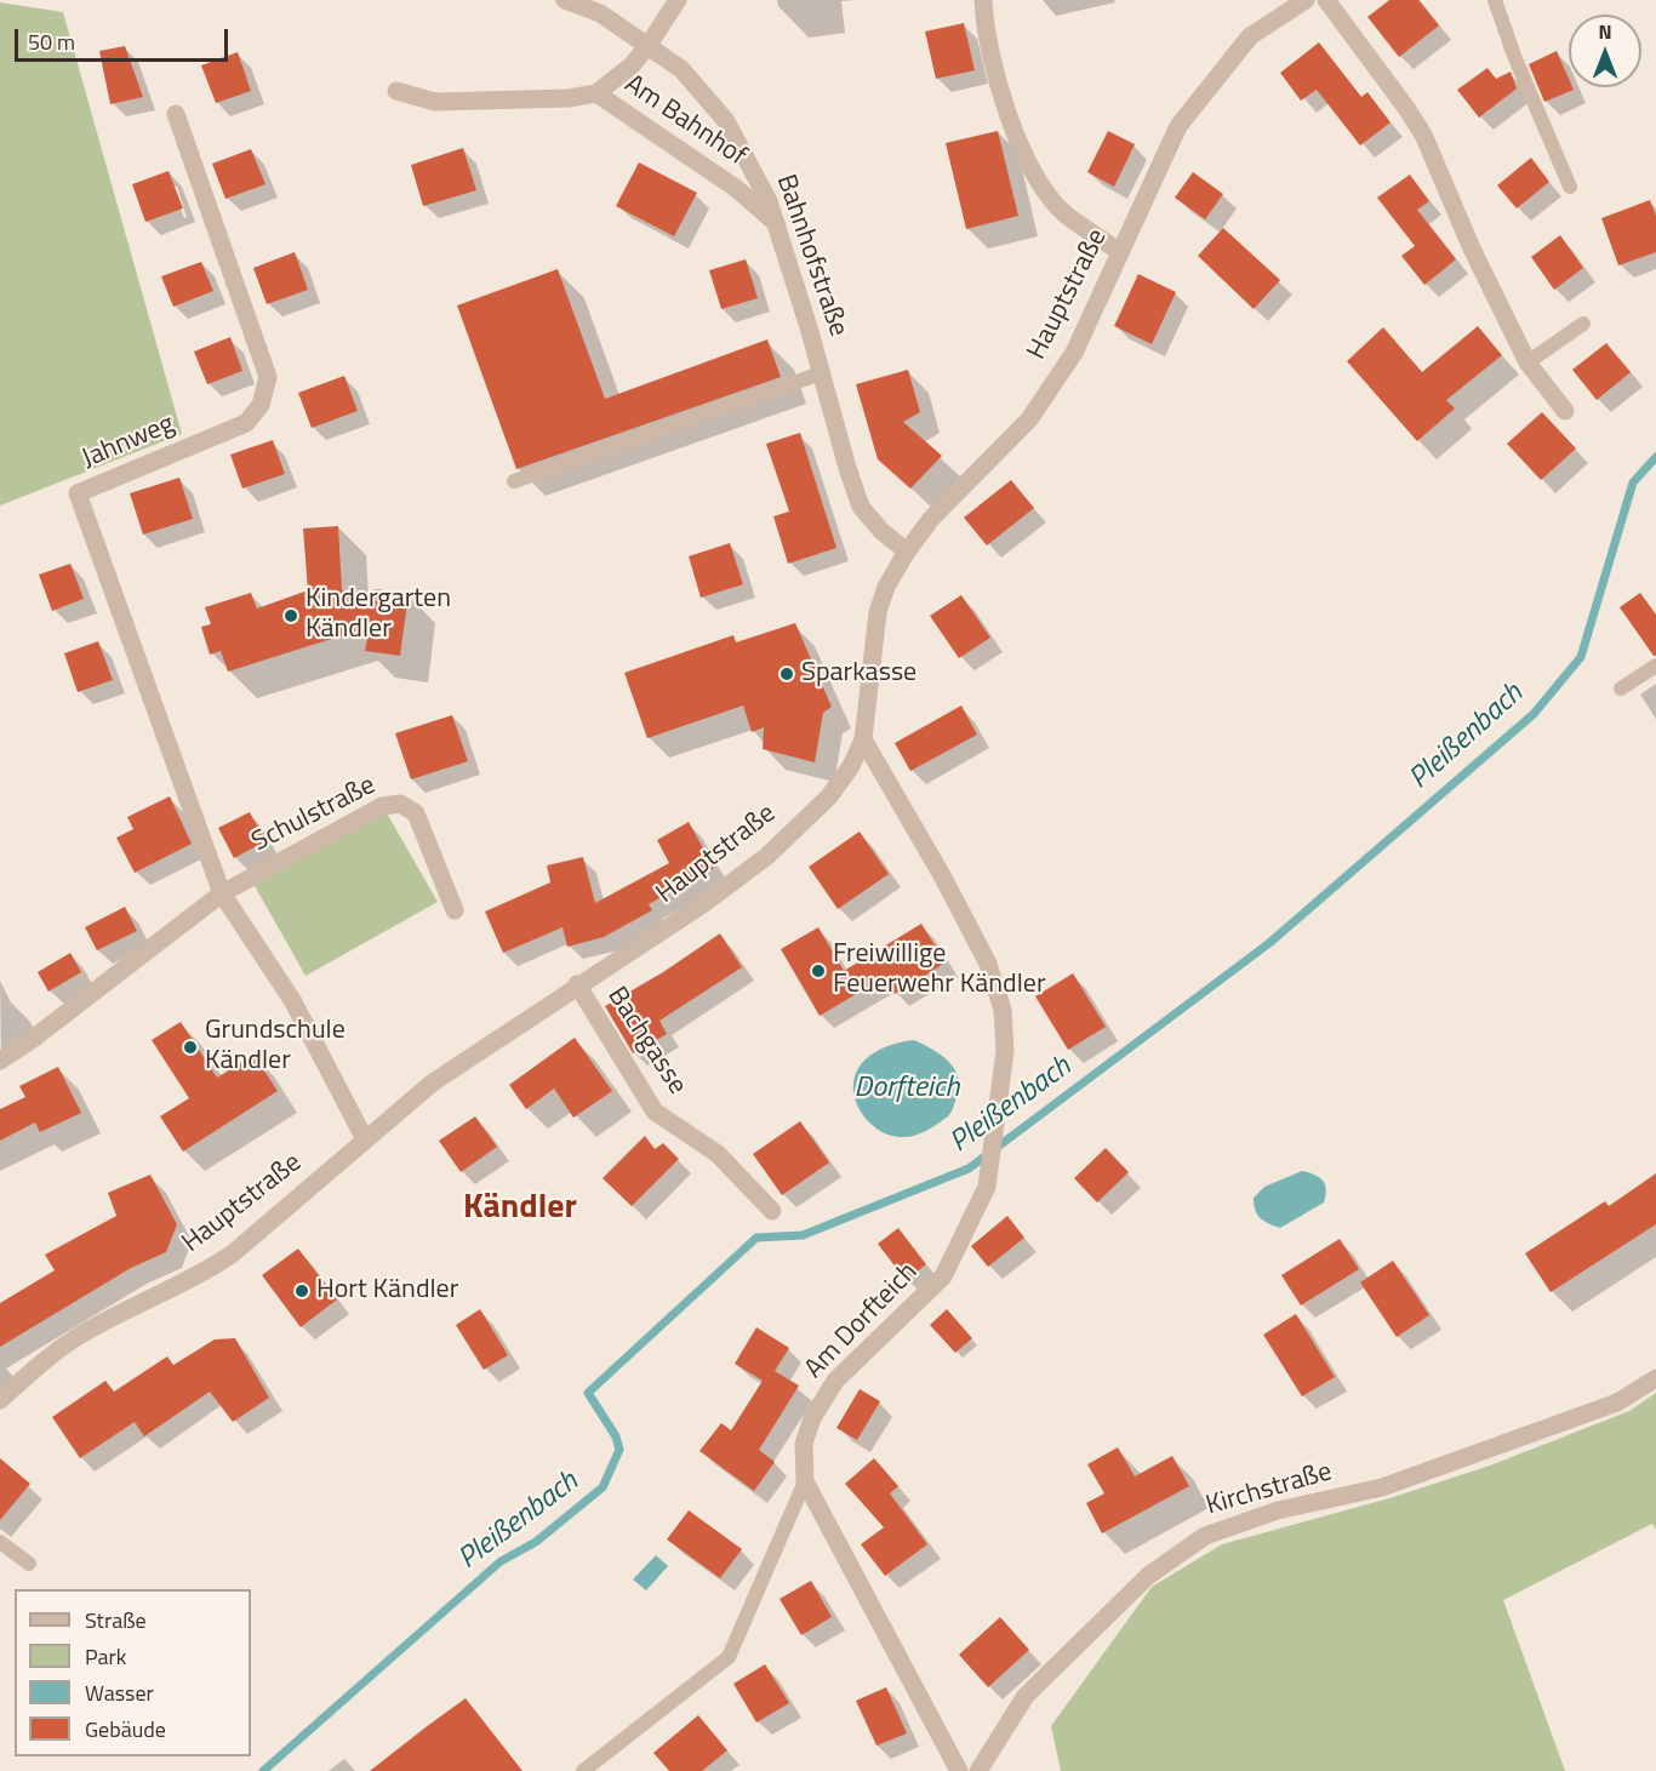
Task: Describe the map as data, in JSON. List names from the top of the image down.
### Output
{
  "streets": {
    "street": [
      "Am Bahnhof",
      "Bahnhofstraße",
      "Hauptstraße",
      "Jahnweg",
      "Schulstraße",
      "Bachgasse",
      "Am Dorfteich",
      "Kirchstraße"
    ]
  },
  "crossings": [
    ["Am Bahnhof", "Bahnhofstraße"],
    ["Bahnhofstraße", "Hauptstraße"],
    ["Hauptstraße", "Bachgasse"],
    ["Hauptstraße", "Am Dorfteich"],
    ["Jahnweg", "Schulstraße"]
  ],
  "districts": ["Kändler"],
  "water": ["Pleißenbach", "Dorfteich"],
  "places": [
    "Kindergarten Kändler",
    "Sparkasse",
    "Freiwillige Feuerwehr Kändler",
    "Grundschule Kändler",
    "Hort Kändler"
  ],
  "legend": [
    "Straße",
    "Park",
    "Wasser",
    "Gebäude"
  ],
  "scale_bar": "50 m",
  "north": "top"
}
